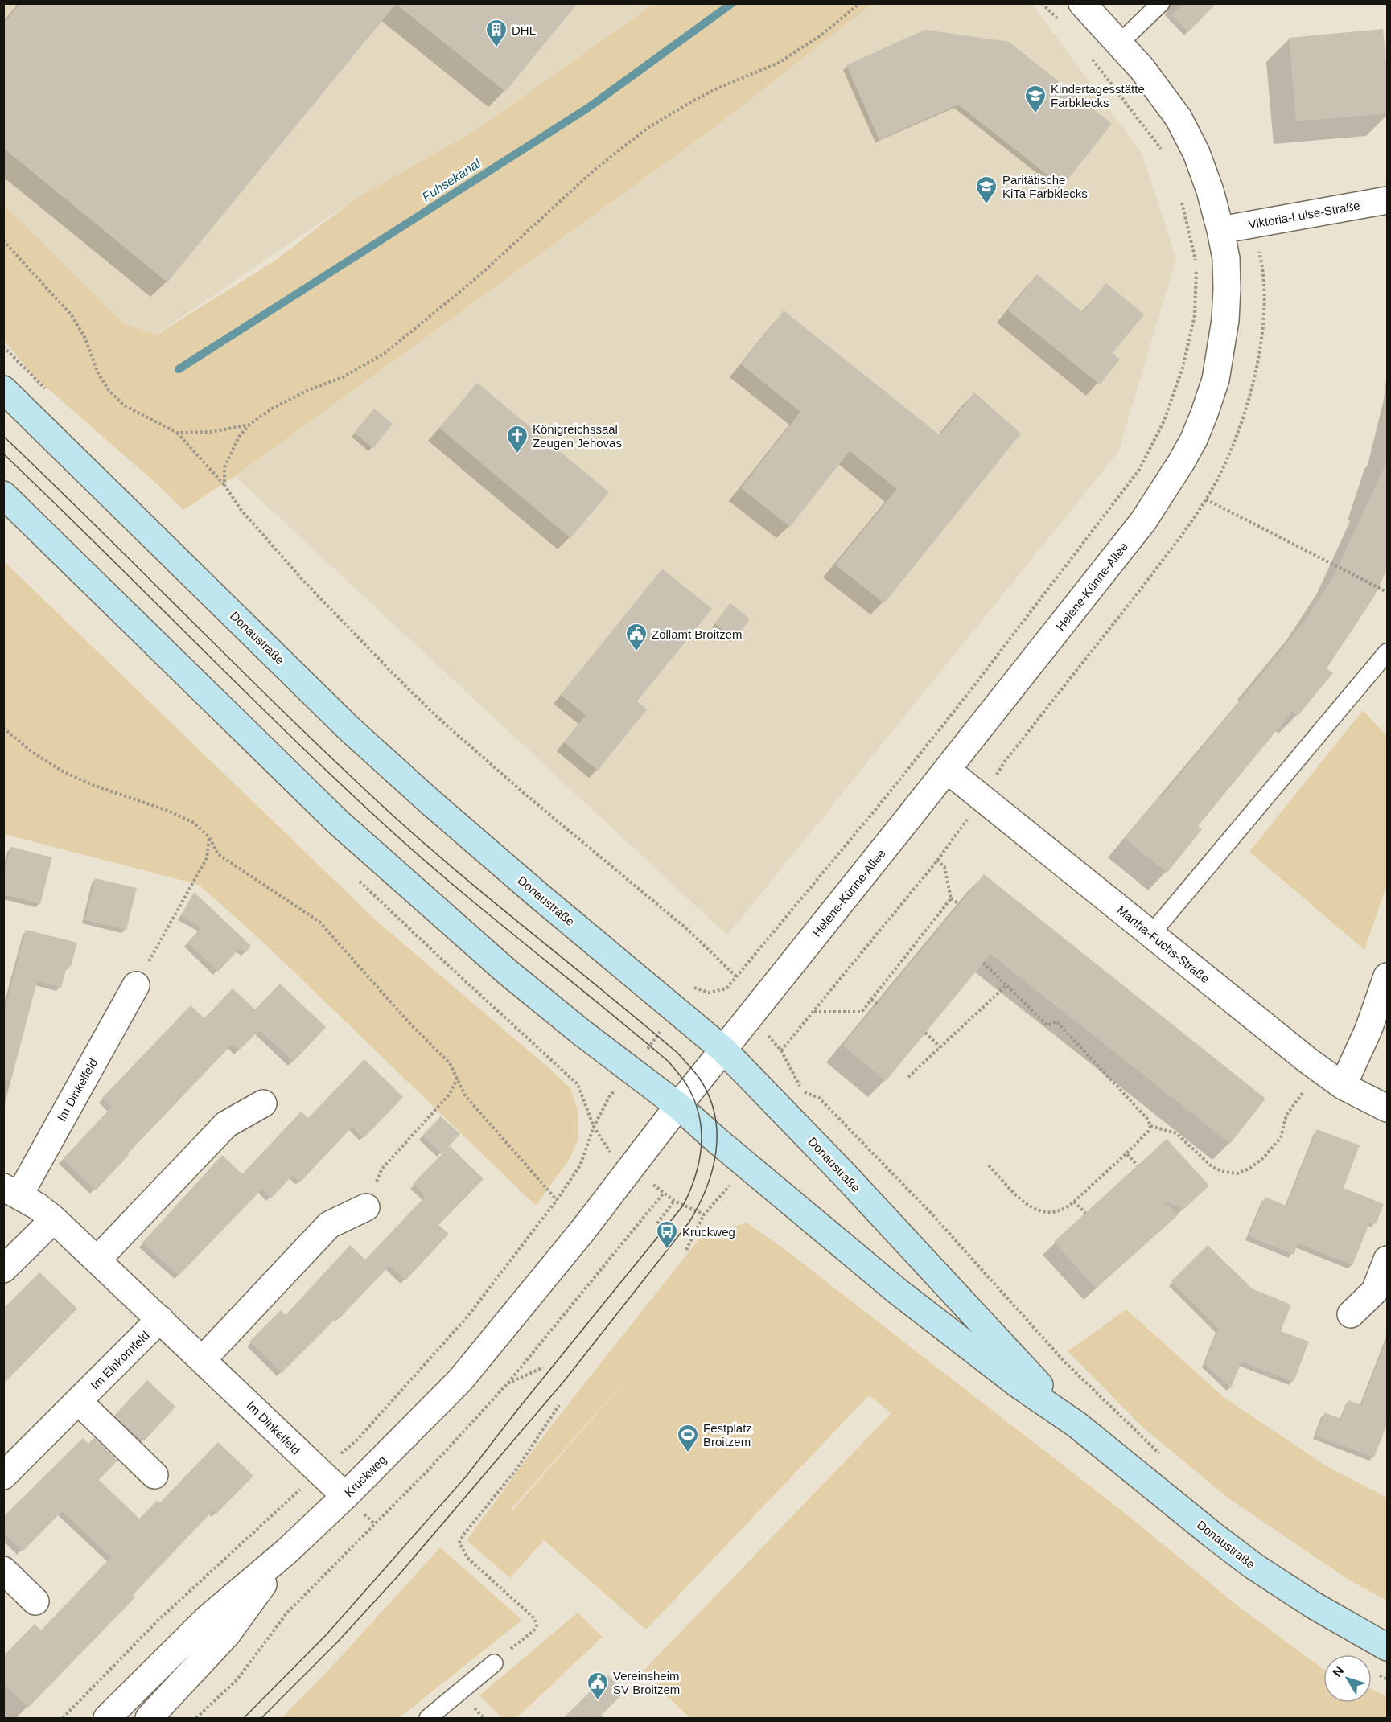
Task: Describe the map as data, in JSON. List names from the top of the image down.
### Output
{
  "streets": {
    "main road": ["Donaustraße"],
    "street": [
      "Viktoria-Luise-Straße",
      "Helene-Künne-Allee",
      "Martha-Fuchs-Straße",
      "Im Dinkelfeld",
      "Im Einkornfeld",
      "Kruckweg"
    ]
  },
  "crossings": [
    ["Viktoria-Luise-Straße", "Helene-Künne-Allee"],
    ["Helene-Künne-Allee", "Donaustraße"],
    ["Helene-Künne-Allee", "Martha-Fuchs-Straße"],
    ["Helene-Künne-Allee", "Kruckweg"],
    ["Donaustraße", "Kruckweg"],
    ["Im Dinkelfeld", "Im Einkornfeld"],
    ["Im Dinkelfeld", "Kruckweg"]
  ],
  "water": ["Fuhsekanal"],
  "places": {
    "building": ["DHL"],
    "school or university": ["Kindertagesstätte Farbklecks", "Paritätische KiTa Farbklecks"],
    "church": ["Königreichssaal Zeugen Jehovas"],
    "public building": ["Zollamt Broitzem", "Vereinsheim SV Broitzem"],
    "bus stop": ["Kruckweg"],
    "sports": ["Festplatz Broitzem"]
  },
  "north": "top left"
}
